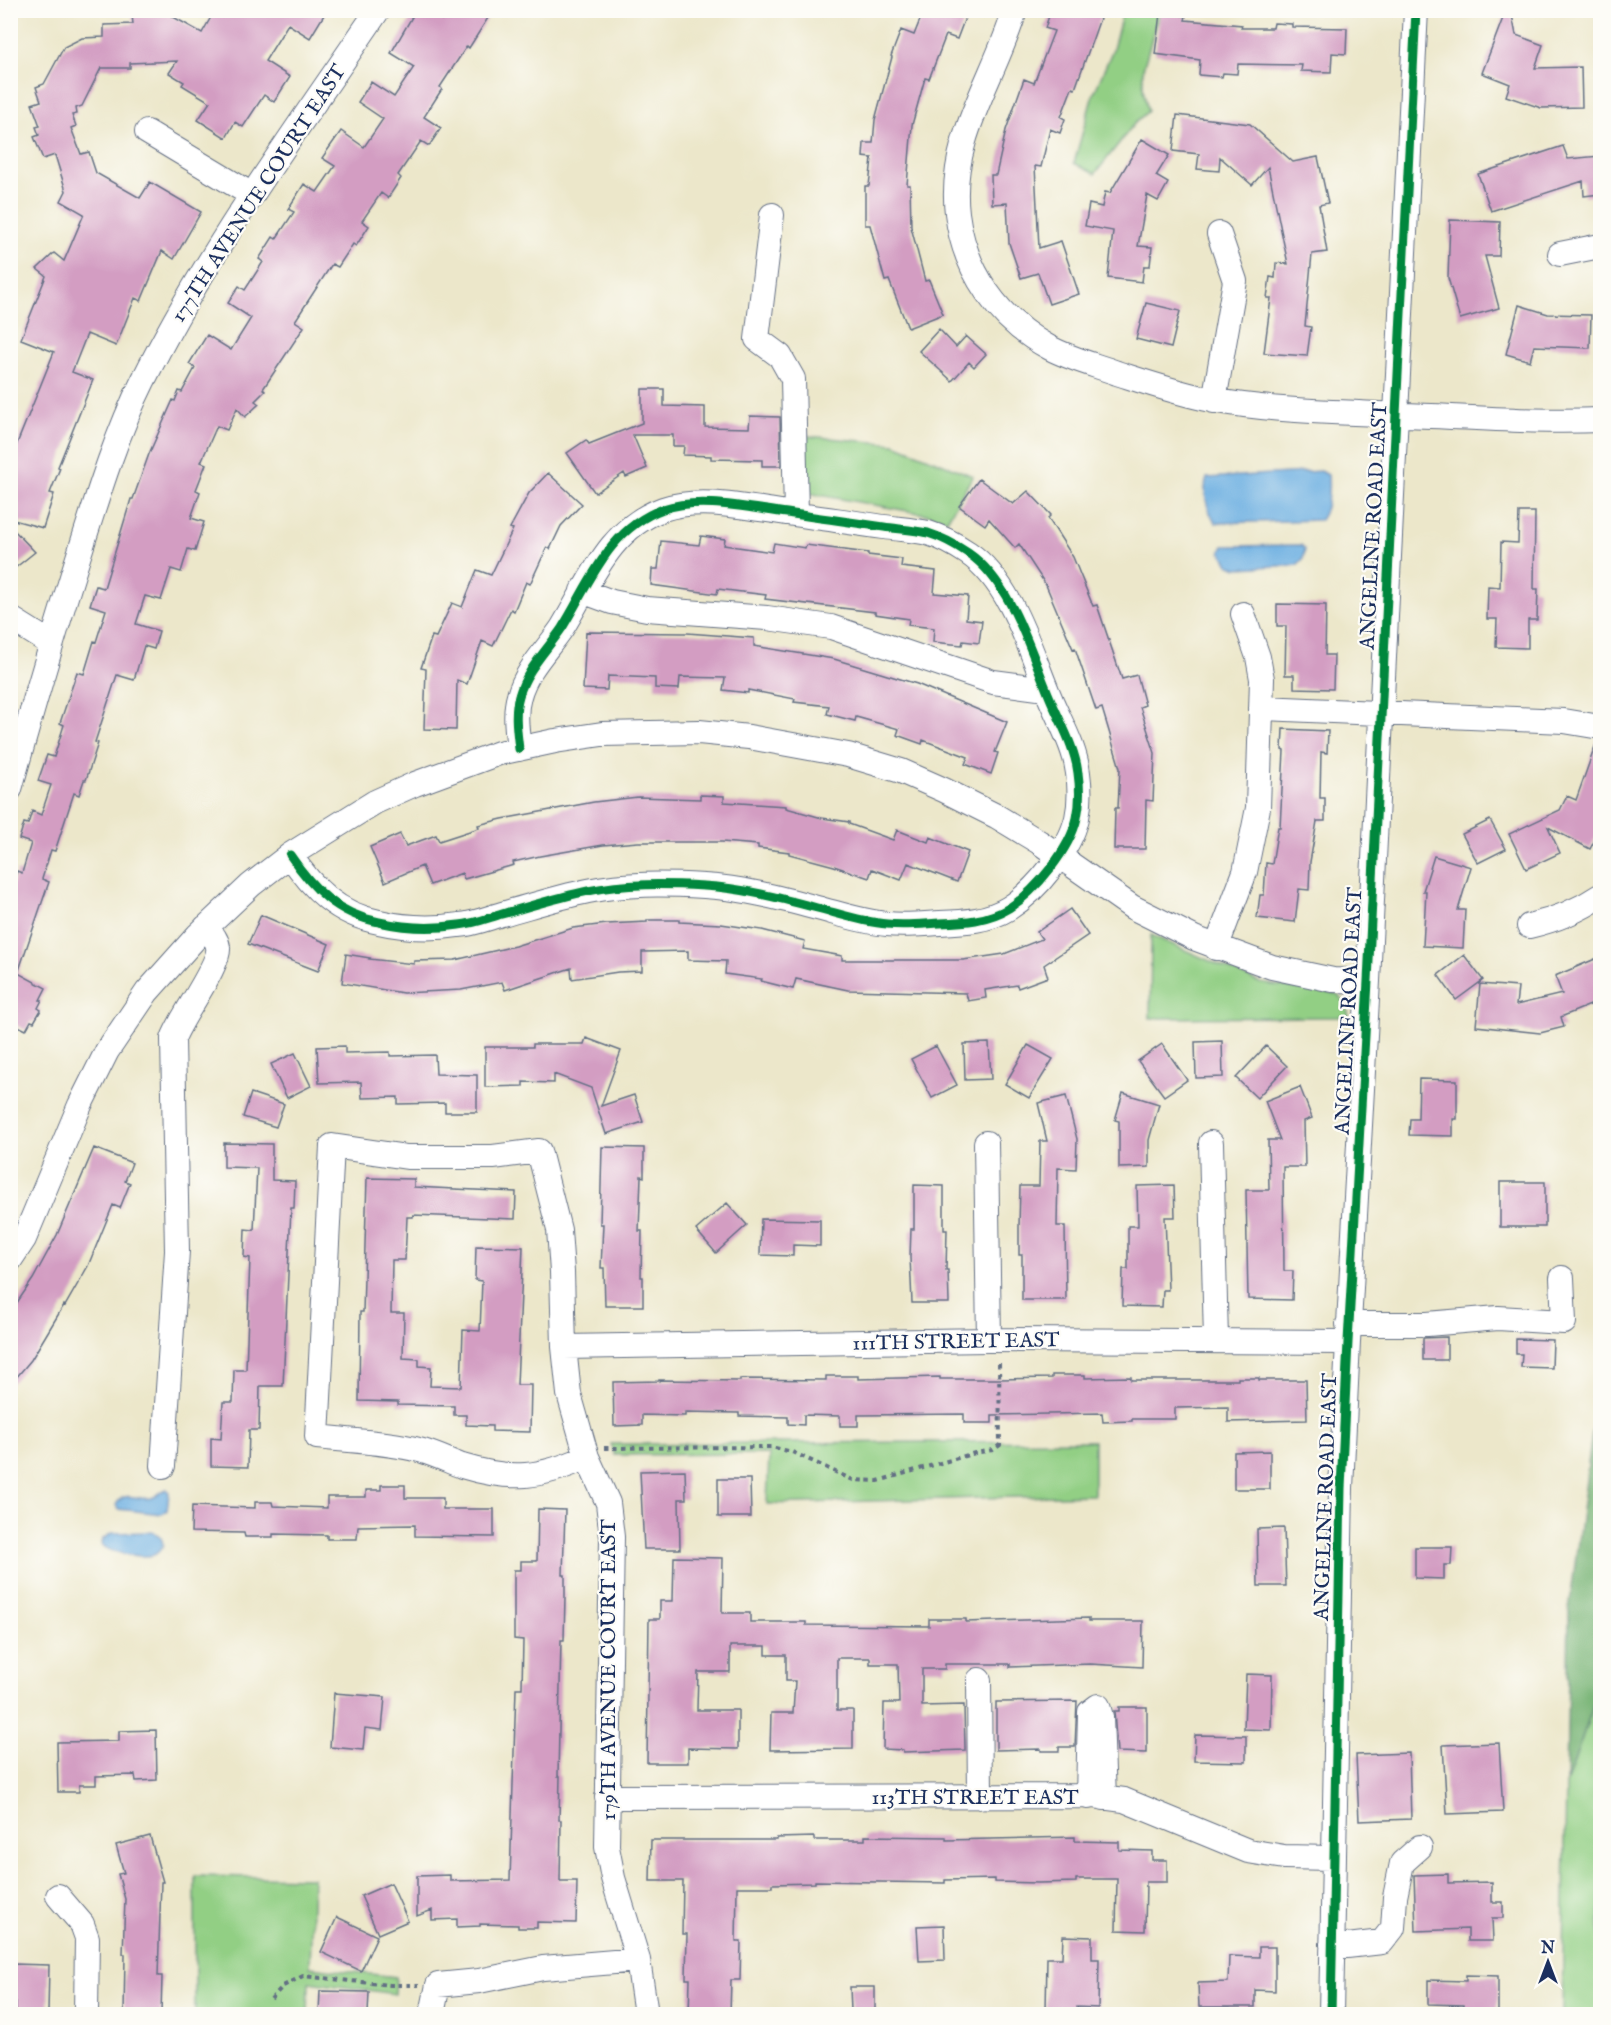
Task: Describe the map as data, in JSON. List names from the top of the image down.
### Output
{
  "streets": {
    "street": [
      "177TH AVENUE COURT EAST",
      "ANGELINE ROAD EAST",
      "111TH STREET EAST",
      "179TH AVENUE COURT EAST",
      "113TH STREET EAST"
    ]
  },
  "crossings": [
    ["ANGELINE ROAD EAST", "111TH STREET EAST"],
    ["ANGELINE ROAD EAST", "113TH STREET EAST"],
    ["111TH STREET EAST", "179TH AVENUE COURT EAST"],
    ["179TH AVENUE COURT EAST", "113TH STREET EAST"]
  ],
  "north": "top"
}
